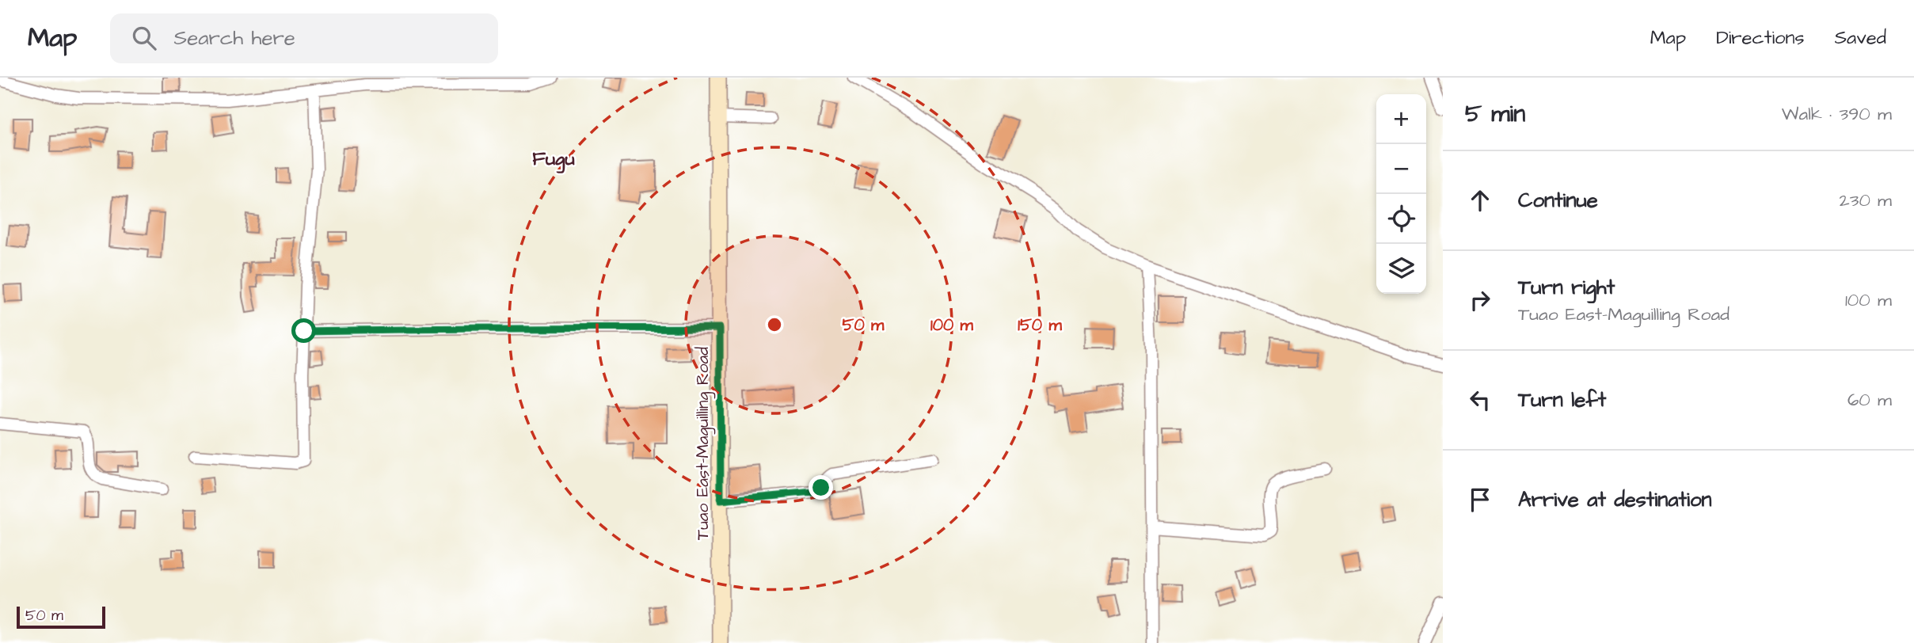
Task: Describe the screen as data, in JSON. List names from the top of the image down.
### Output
{
  "streets": {
    "main road": ["Tuao East-Maguilling Road"]
  },
  "districts": ["Fugu"],
  "scale_bar": "50 m",
  "page": {
    "header": "Map",
    "search": "Search here",
    "nav": ["Map", "Directions", "Saved"],
    "heading": ["5 min", "Walk · 390 m"],
    "map_buttons": ["+", "−"],
    "list": [
      ["Continue", "230 m"],
      ["Turn right", "Tuao East-Maguilling Road", "100 m"],
      ["Turn left", "60 m"],
      "Arrive at destination"
    ],
    "scale": "50 m"
  },
  "rings": ["50 m", "100 m", "150 m"]
}
